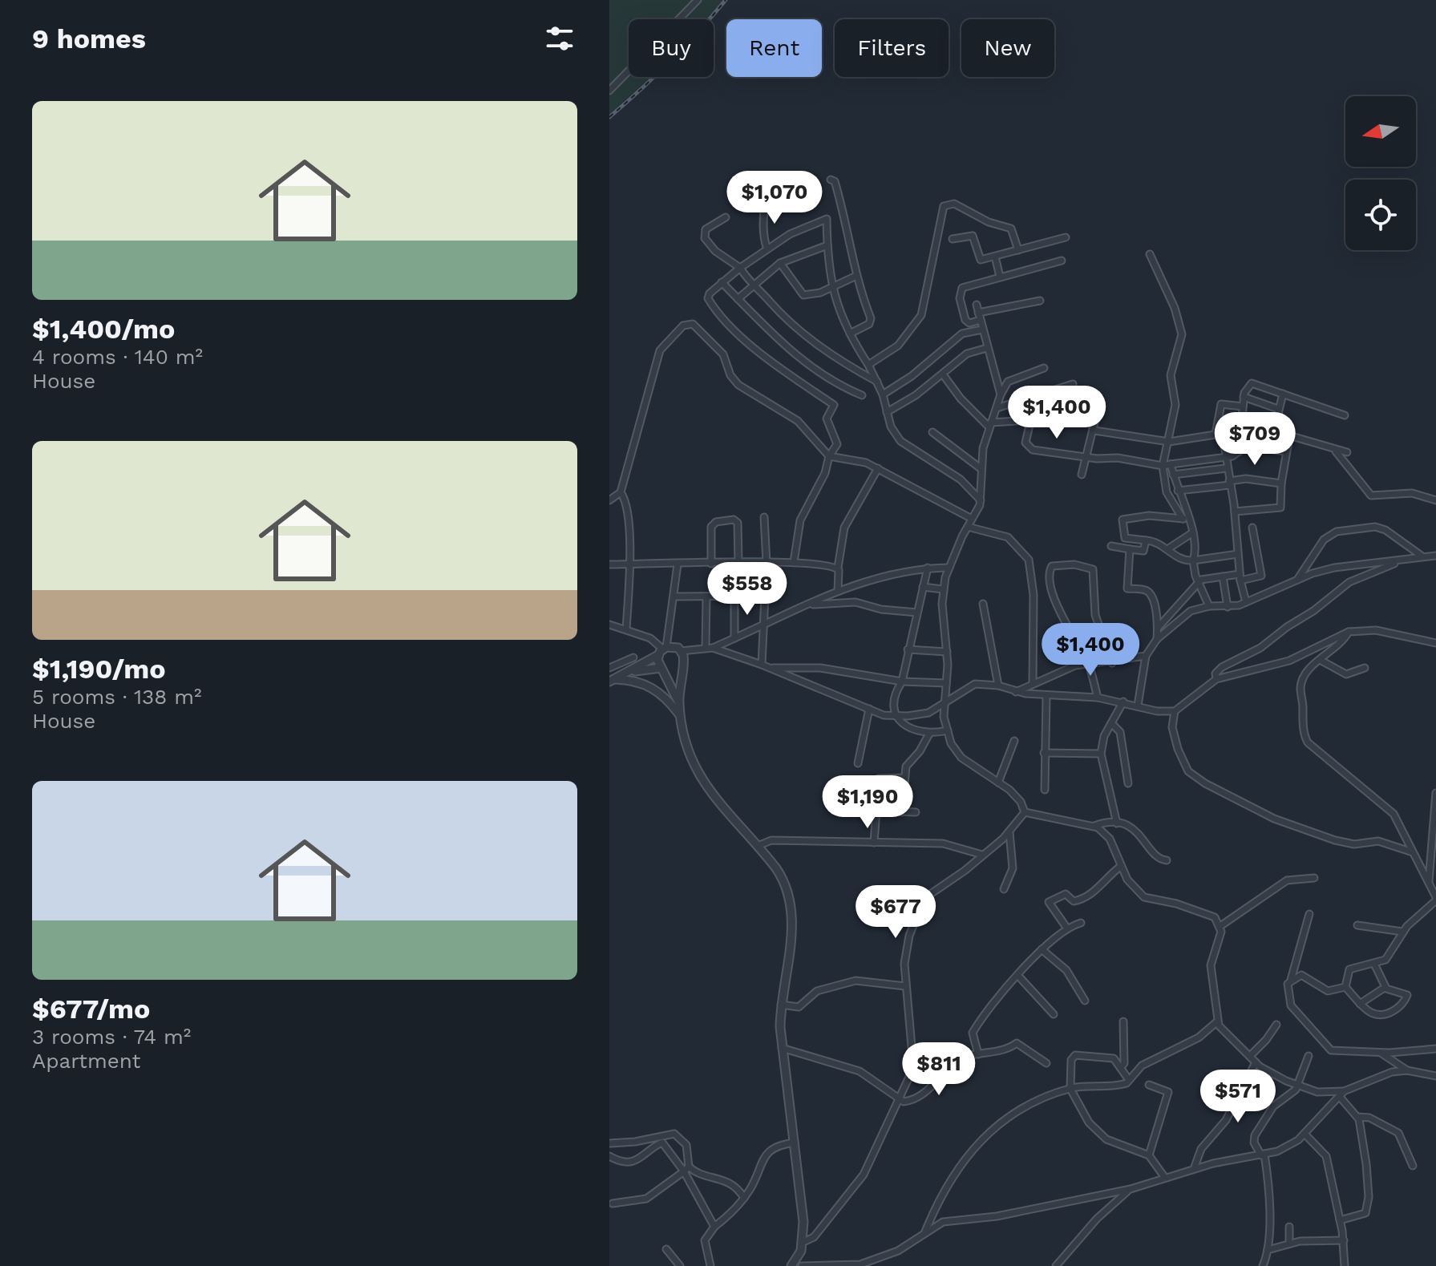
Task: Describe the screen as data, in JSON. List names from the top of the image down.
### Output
{
  "north": "left",
  "page": {
    "heading": "9 homes",
    "chip": [
      "Buy",
      "Rent",
      "Filters",
      "New"
    ],
    "list": [
      {
        "name": "$1,400/mo",
        "note": "4 rooms · 140 m² · House"
      },
      {
        "name": "$1,190/mo",
        "note": "5 rooms · 138 m² · House"
      },
      {
        "name": "$677/mo",
        "note": "3 rooms · 74 m² · Apartment"
      }
    ],
    "price": [
      "$1,070",
      "$1,400",
      "$709",
      "$558",
      "$1,400",
      "$1,190",
      "$677",
      "$811",
      "$571"
    ]
  }
}
